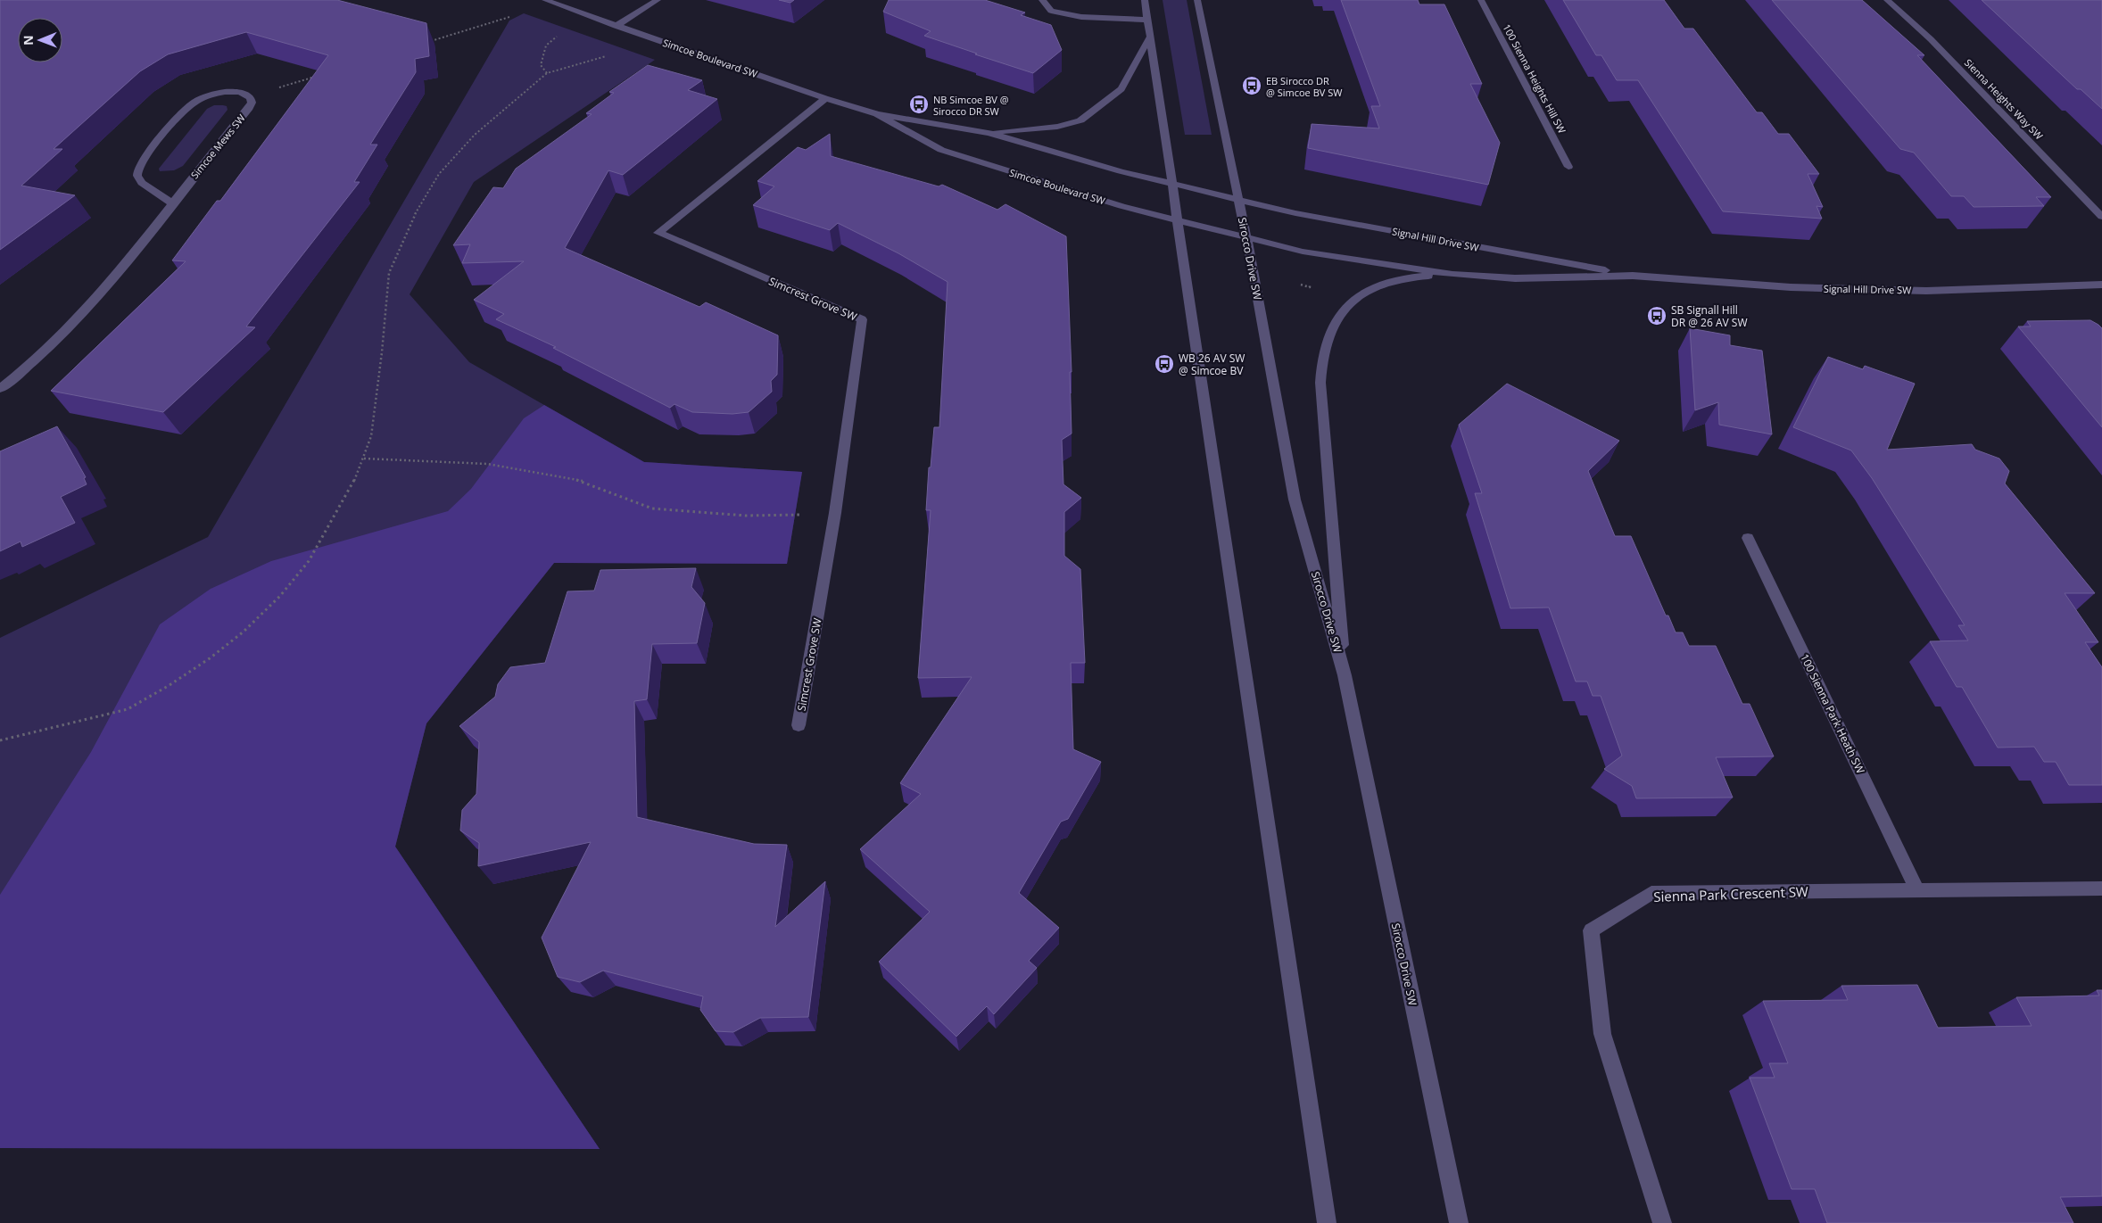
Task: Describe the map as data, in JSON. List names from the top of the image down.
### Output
{
  "streets": {
    "street": [
      "Simcoe Boulevard SW",
      "100 Sienna Heights Hill SW",
      "Sienna Heights Way SW",
      "Simcoe Mews SW",
      "Signal Hill Drive SW",
      "Sirocco Drive SW",
      "Simcrest Grove SW",
      "100 Sienna Park Heath SW",
      "Sienna Park Crescent SW"
    ]
  },
  "crossings": [
    ["Simcoe Boulevard SW", "Signal Hill Drive SW"],
    ["Simcoe Boulevard SW", "Sirocco Drive SW"],
    ["Simcoe Boulevard SW", "Simcrest Grove SW"],
    ["Signal Hill Drive SW", "Sirocco Drive SW"],
    ["100 Sienna Park Heath SW", "Sienna Park Crescent SW"]
  ],
  "places": {
    "bus stop": [
      "EB Sirocco DR @ Simcoe BV SW",
      "NB Simcoe BV @ Sirocco DR SW",
      "SB Signall Hill DR @ 26 AV SW",
      "WB 26 AV SW @ Simcoe BV"
    ]
  },
  "north": "left"
}
